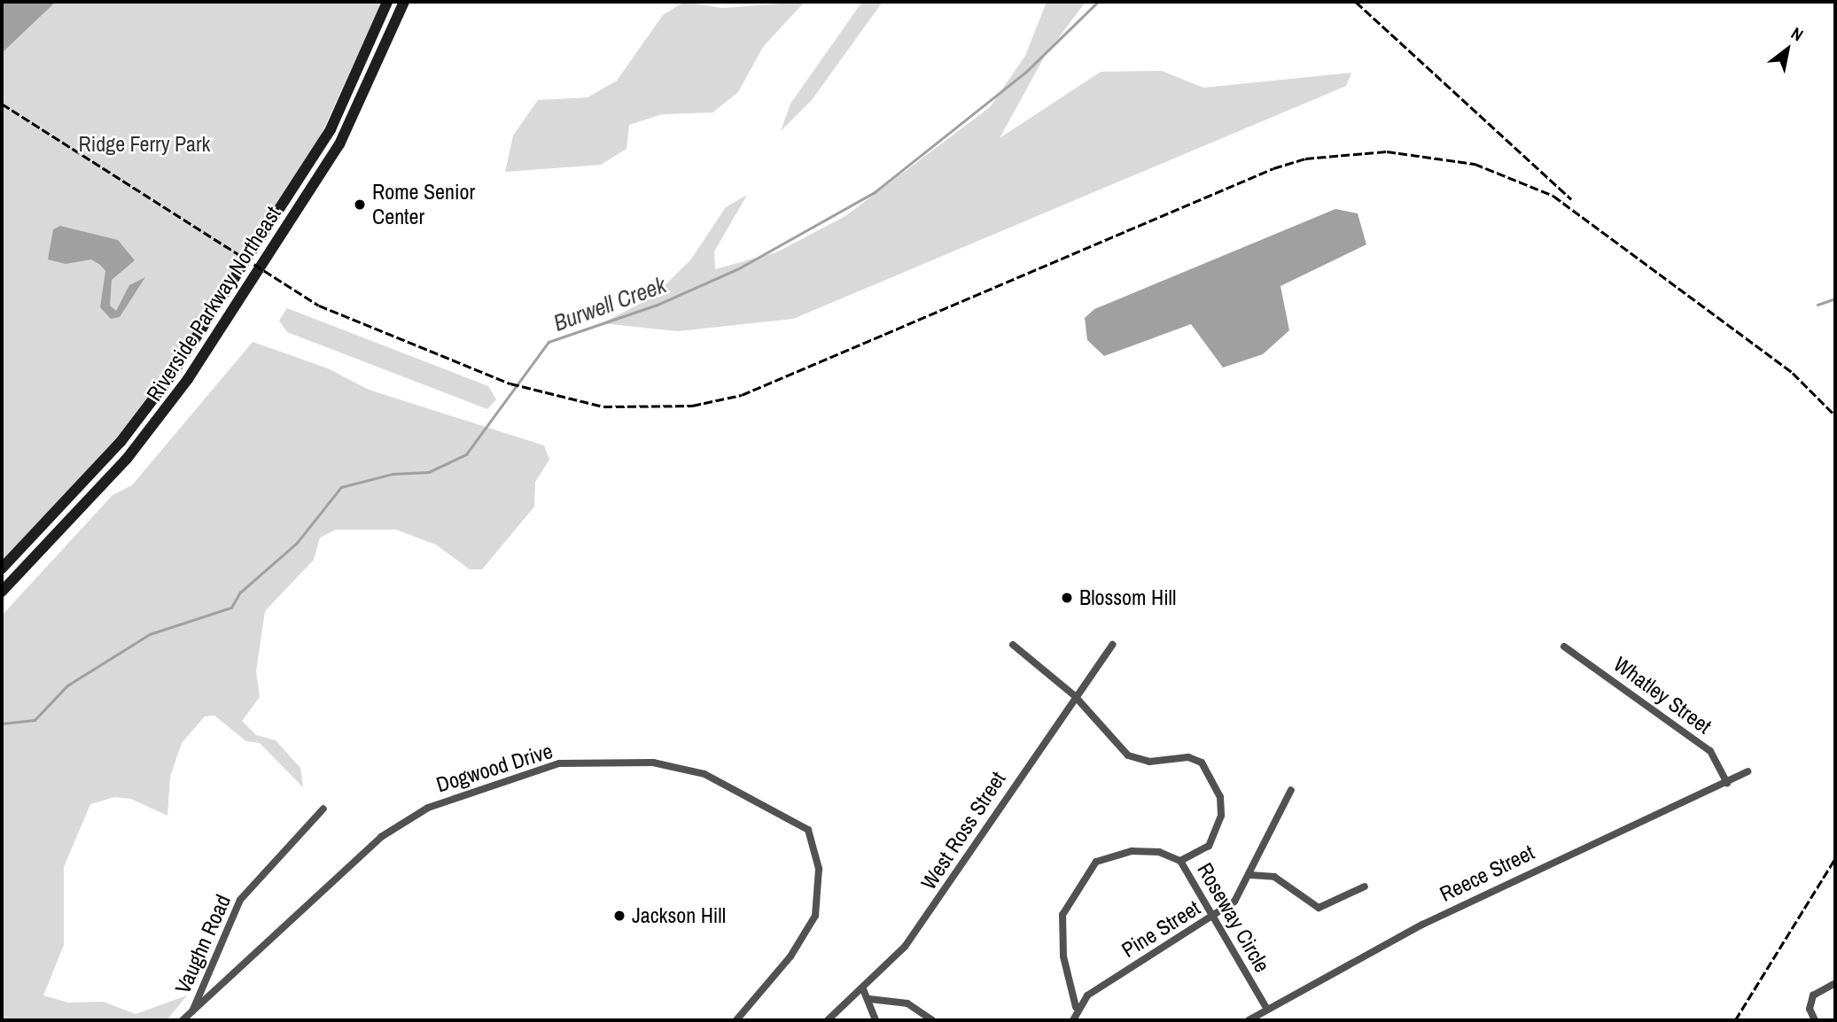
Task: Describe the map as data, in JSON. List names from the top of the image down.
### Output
{
  "streets": {
    "main road": ["Riverside Parkway Northeast"],
    "street": [
      "Whatley Street",
      "Dogwood Drive",
      "West Ross Street",
      "Reece Street",
      "Roseway Circle",
      "Pine Street",
      "Vaughn Road"
    ]
  },
  "crossings": [
    ["Whatley Street", "Reece Street"],
    ["Dogwood Drive", "Vaughn Road"],
    ["Reece Street", "Roseway Circle"],
    ["Roseway Circle", "Pine Street"]
  ],
  "water": ["Burwell Creek"],
  "parks": ["Ridge Ferry Park"],
  "places": ["Rome Senior Center", "Blossom Hill", "Jackson Hill"],
  "north": "top right"
}
